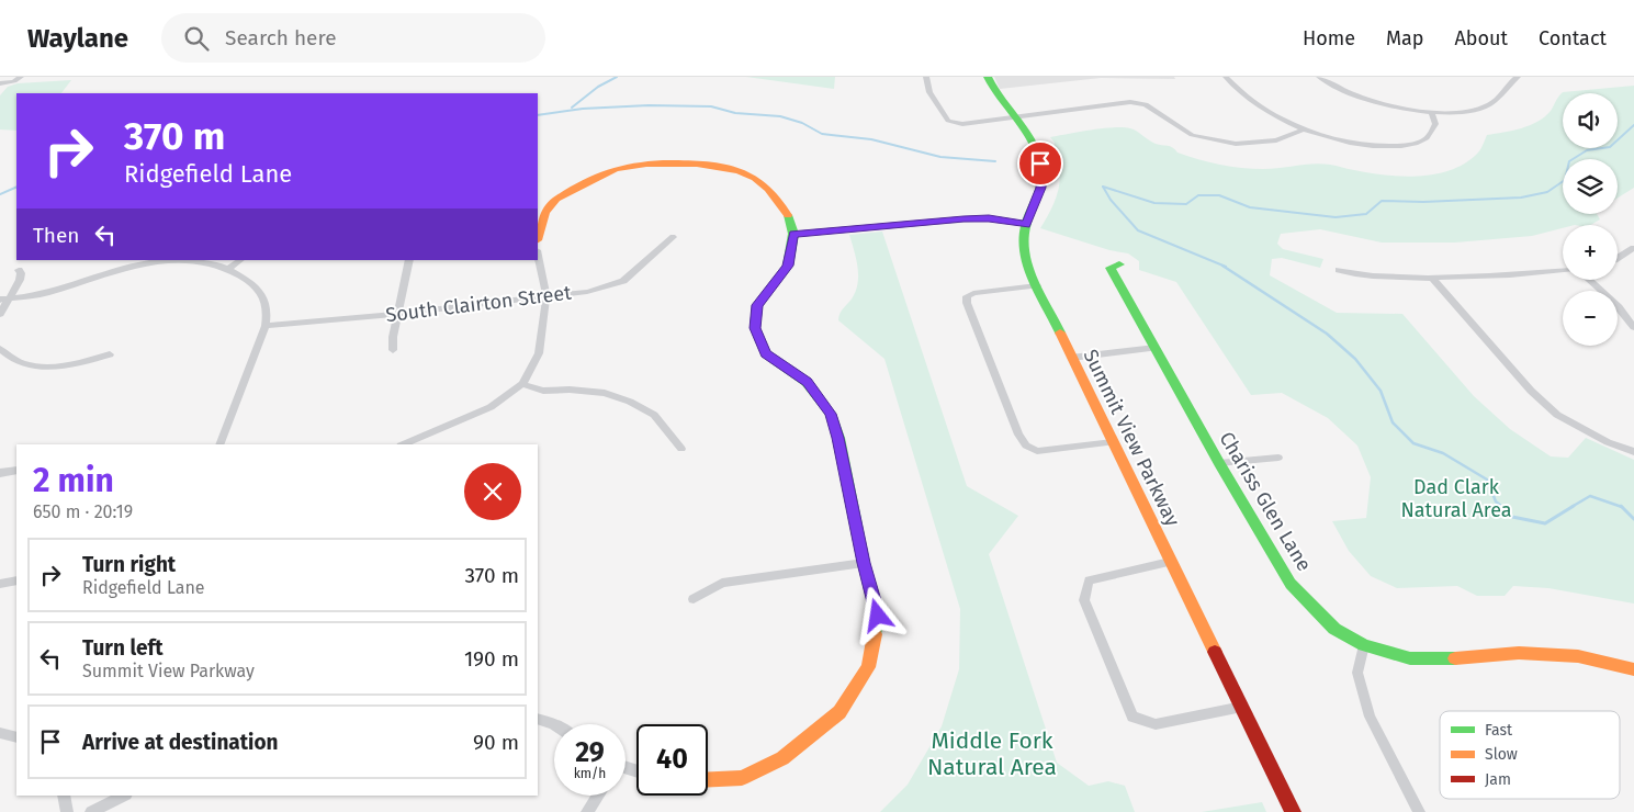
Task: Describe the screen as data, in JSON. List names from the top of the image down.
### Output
{
  "streets": {
    "street": ["South Clairton Street", "Summit View Parkway", "Chariss Glen Lane"]
  },
  "parks": ["Dad Clark Natural Area", "Middle Fork Natural Area"],
  "legend": ["Fast", "Slow", "Jam"],
  "page": {
    "header": "Waylane",
    "search": "Search here",
    "nav": [
      "Home",
      "Map",
      "About",
      "Contact"
    ],
    "map_buttons": ["+", "−"],
    "turn": ["370 m", "Ridgefield Lane"],
    "then": "Then",
    "heading": ["2 min", "650 m · 20:19"],
    "list": [
      {
        "name": "Turn right",
        "note": "Ridgefield Lane",
        "value": "370 m"
      },
      {
        "name": "Turn left",
        "note": "Summit View Parkway",
        "value": "190 m"
      },
      {
        "name": "Arrive at destination",
        "value": "90 m"
      }
    ],
    "speed": "29 km/h",
    "limit": "40"
  }
}
